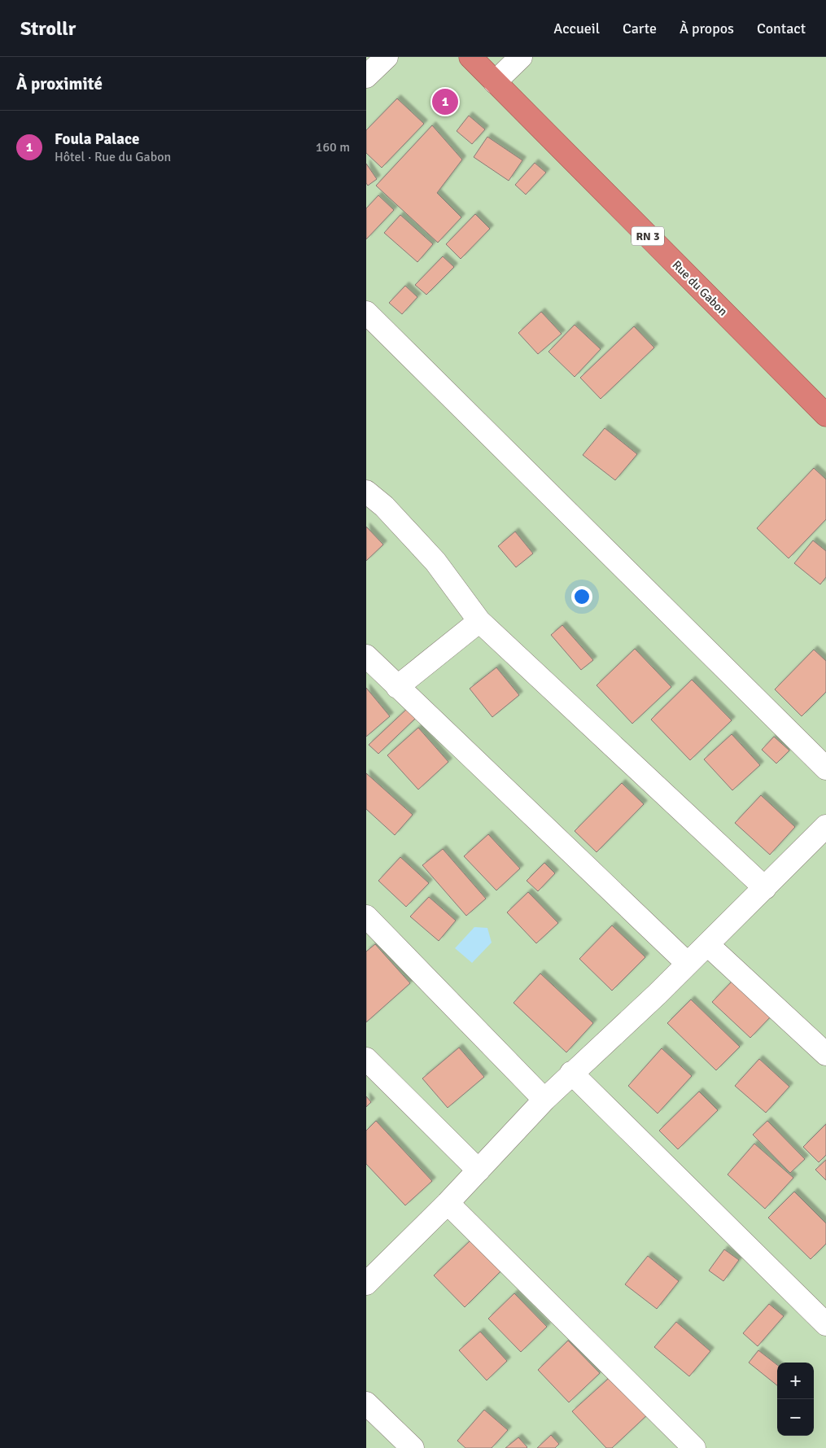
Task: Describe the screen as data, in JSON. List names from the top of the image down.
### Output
{
  "streets": {
    "highway": ["RN 3", "Rue du Gabon"]
  },
  "page": {
    "header": "Strollr",
    "nav": [
      "Accueil",
      "Carte",
      "À propos",
      "Contact"
    ],
    "heading": "À proximité",
    "pins": "1",
    "list": [
      {
        "mark": "1",
        "name": "Foula Palace",
        "note": "Hôtel · Rue du Gabon",
        "value": "160 m"
      }
    ],
    "map_buttons": ["+", "−"]
  }
}
